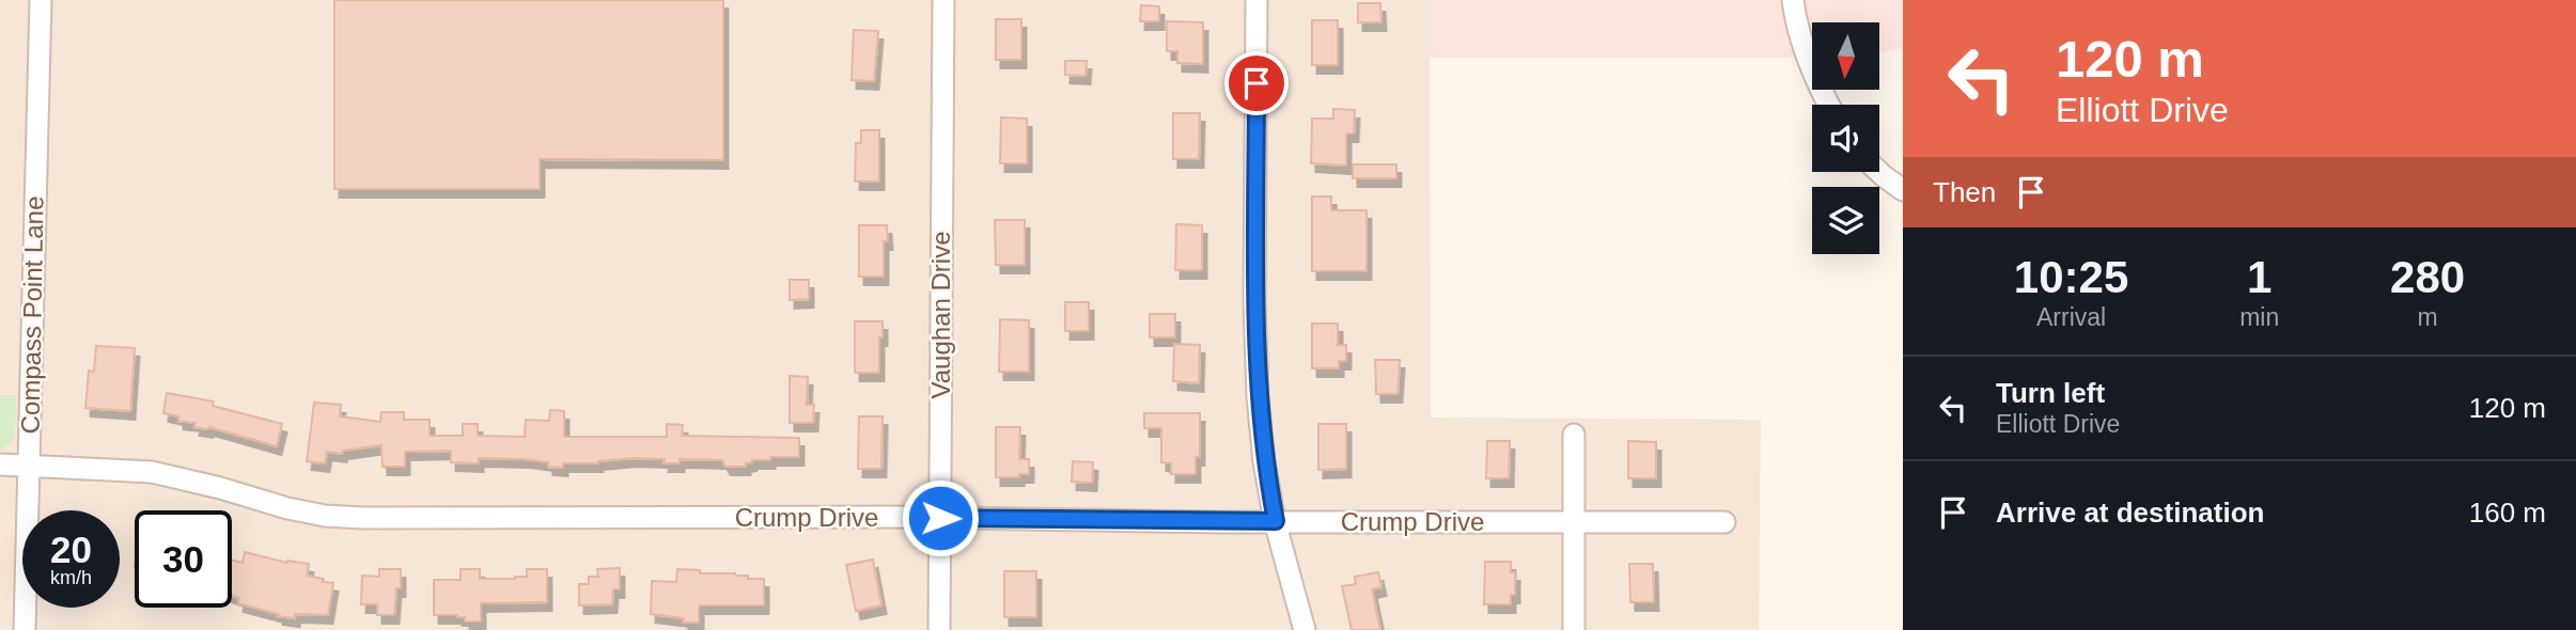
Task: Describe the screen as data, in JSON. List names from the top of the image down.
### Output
{
  "streets": {
    "street": ["Compass Point Lane", "Vaughan Drive", "Crump Drive"]
  },
  "crossings": [
    ["Compass Point Lane", "Crump Drive"],
    ["Vaughan Drive", "Crump Drive"]
  ],
  "north": "bottom",
  "page": {
    "turn": ["120 m", "Elliott Drive"],
    "then": "Then",
    "eta": [
      "10:25",
      "Arrival",
      "1",
      "min",
      "280",
      "m"
    ],
    "list": [
      {
        "name": "Turn left",
        "note": "Elliott Drive",
        "value": "120 m"
      },
      {
        "name": "Arrive at destination",
        "value": "160 m"
      }
    ],
    "speed": "20 km/h",
    "limit": "30"
  }
}
